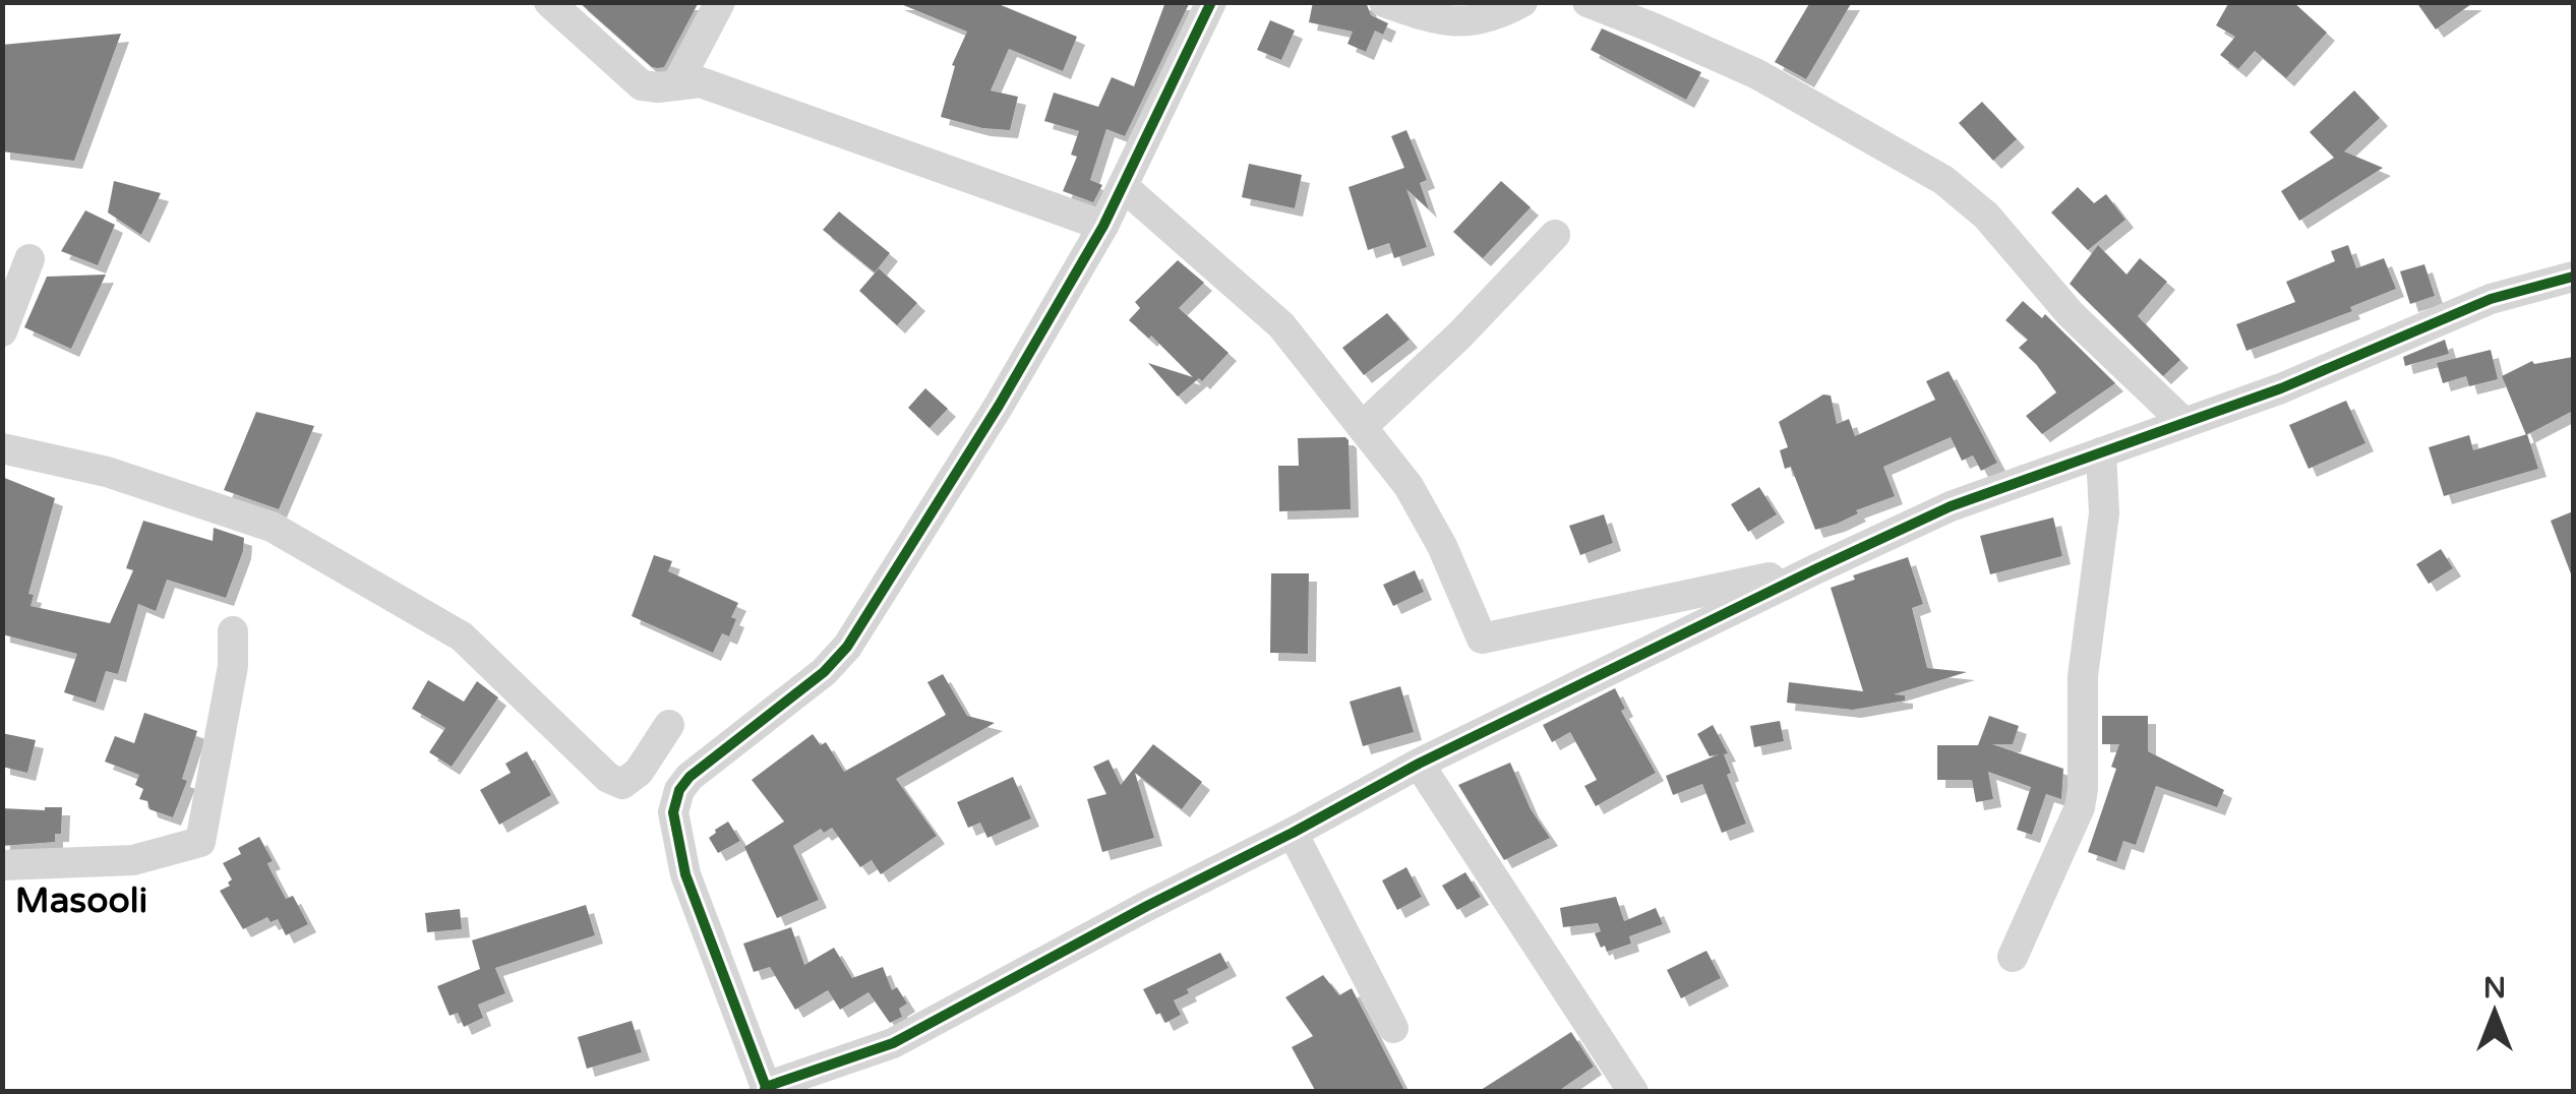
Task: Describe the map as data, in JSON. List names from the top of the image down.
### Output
{
  "districts": ["Masooli"],
  "north": "top"
}
